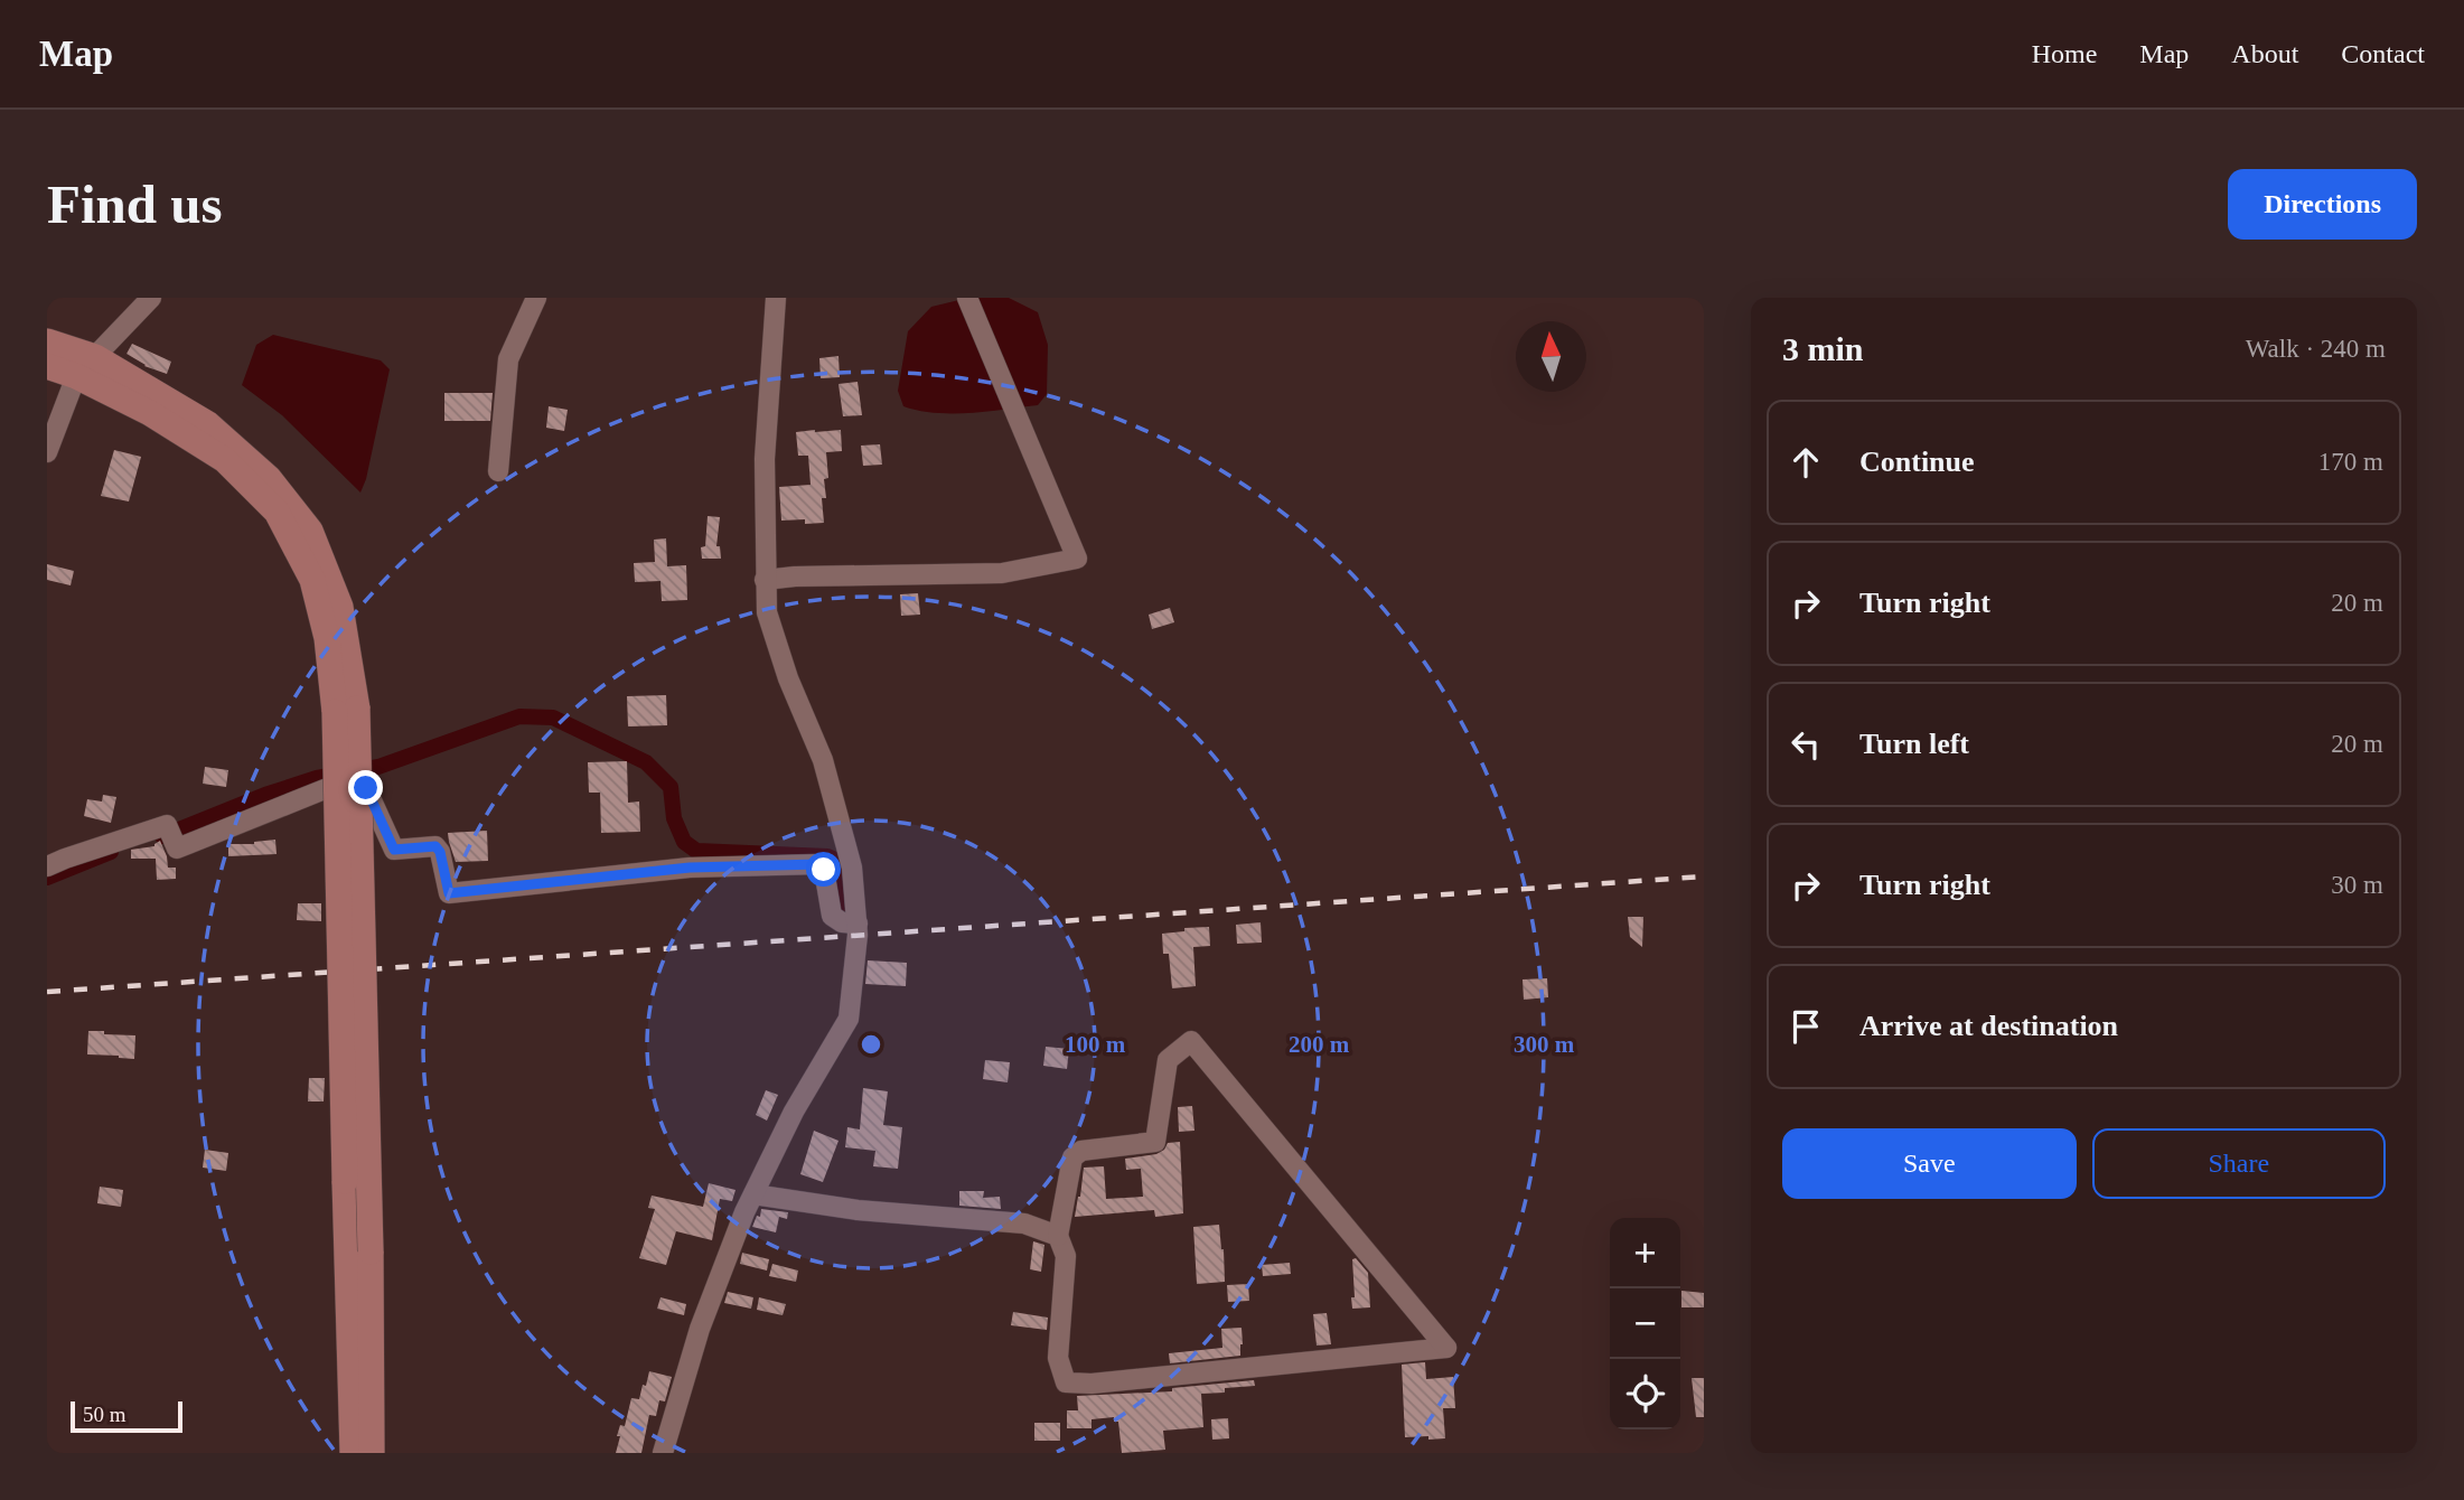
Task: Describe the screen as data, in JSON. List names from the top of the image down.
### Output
{
  "scale_bar": "50 m",
  "north": "top",
  "page": {
    "header": "Map",
    "nav": [
      "Home",
      "Map",
      "About",
      "Contact"
    ],
    "buttons": [
      "Directions",
      ["Save", "Share"]
    ],
    "title": "Find us",
    "heading": ["3 min", "Walk · 240 m"],
    "list": [
      ["Continue", "170 m"],
      ["Turn right", "20 m"],
      ["Turn left", "20 m"],
      ["Turn right", "30 m"],
      "Arrive at destination"
    ],
    "map_buttons": ["+", "−"],
    "scale": "50 m"
  },
  "rings": ["100 m", "200 m", "300 m"]
}
